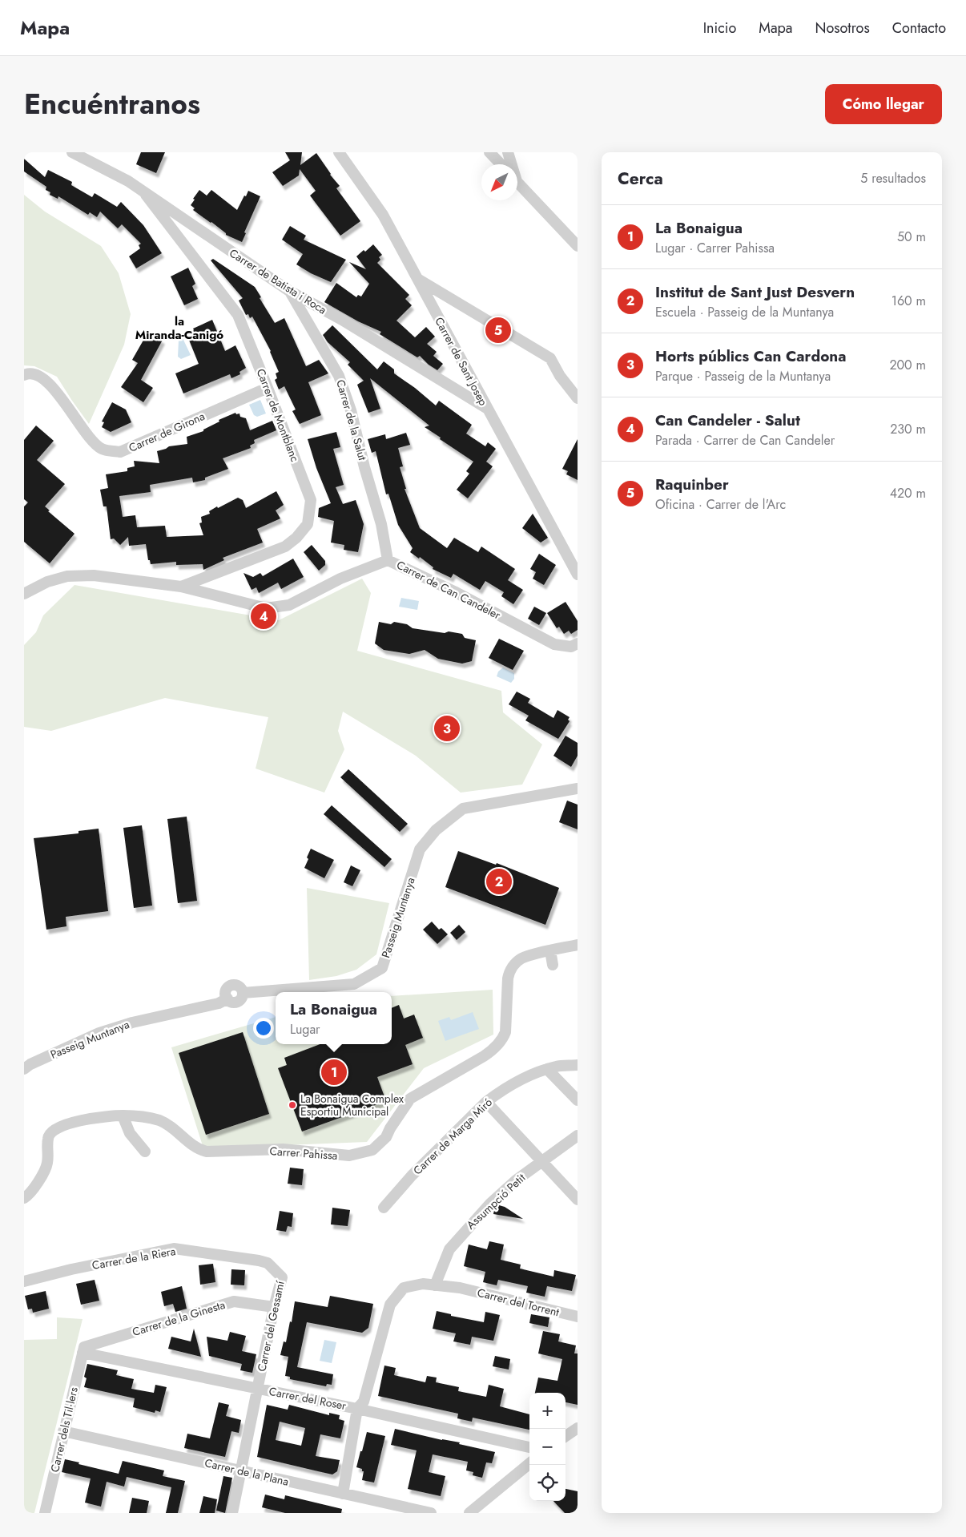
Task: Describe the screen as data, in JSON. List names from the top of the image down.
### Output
{
  "streets": {
    "street": [
      "Carrer de Batista i Roca",
      "Carrer de Sant Josep",
      "Carrer de Montblanc",
      "Carrer de la Salut",
      "Carrer de Girona",
      "Carrer de Can Candeler",
      "Passeig Muntanya",
      "Carrer de Marga Miró",
      "Carrer Pahissa",
      "Assumpció Petit",
      "Carrer de la Riera",
      "Carrer del Torrent",
      "Carrer de la Ginesta",
      "Carrer del Gessamí",
      "Carrer del Roser",
      "Carrer dels Til·lers",
      "Carrer de la Plana"
    ]
  },
  "crossings": [
    ["Carrer de Batista i Roca", "Carrer de Sant Josep"],
    ["Carrer de Batista i Roca", "Carrer de Montblanc"],
    ["Carrer de Batista i Roca", "Carrer de la Salut"],
    ["Carrer de Montblanc", "Carrer de Girona"],
    ["Carrer de Montblanc", "Carrer de Can Candeler"],
    ["Carrer de la Salut", "Carrer de Can Candeler"],
    ["Assumpció Petit", "Carrer del Torrent"],
    ["Carrer de la Riera", "Carrer del Gessamí"],
    ["Carrer del Torrent", "Carrer del Roser"],
    ["Carrer del Torrent", "Carrer de la Plana"],
    ["Carrer de la Ginesta", "Carrer del Gessamí"],
    ["Carrer de la Ginesta", "Carrer del Roser"],
    ["Carrer de la Ginesta", "Carrer dels Til·lers"],
    ["Carrer del Gessamí", "Carrer del Roser"],
    ["Carrer del Gessamí", "Carrer de la Plana"],
    ["Carrer del Roser", "Carrer dels Til·lers"],
    ["Carrer dels Til·lers", "Carrer de la Plana"]
  ],
  "districts": ["la Miranda-Canigó"],
  "places": ["La Bonaigua Complex Esportiu Municipal"],
  "north": "bottom left",
  "page": {
    "header": "Mapa",
    "nav": [
      "Inicio",
      "Mapa",
      "Nosotros",
      "Contacto"
    ],
    "title": "Encuéntranos",
    "buttons": "Cómo llegar",
    "heading": ["Cerca", "5 resultados"],
    "list": [
      {
        "mark": "1",
        "name": "La Bonaigua",
        "note": "Lugar · Carrer Pahissa",
        "value": "50 m"
      },
      {
        "mark": "2",
        "name": "Institut de Sant Just Desvern",
        "note": "Escuela · Passeig de la Muntanya",
        "value": "160 m"
      },
      {
        "mark": "3",
        "name": "Horts públics Can Cardona",
        "note": "Parque · Passeig de la Muntanya",
        "value": "200 m"
      },
      {
        "mark": "4",
        "name": "Can Candeler - Salut",
        "note": "Parada · Carrer de Can Candeler",
        "value": "230 m"
      },
      {
        "mark": "5",
        "name": "Raquinber",
        "note": "Oficina · Carrer de l'Arc",
        "value": "420 m"
      }
    ],
    "pins": [
      "5",
      "4",
      "3",
      "2",
      "1"
    ],
    "popup": ["La Bonaigua", "Lugar"],
    "map_buttons": ["+", "−"]
  }
}
